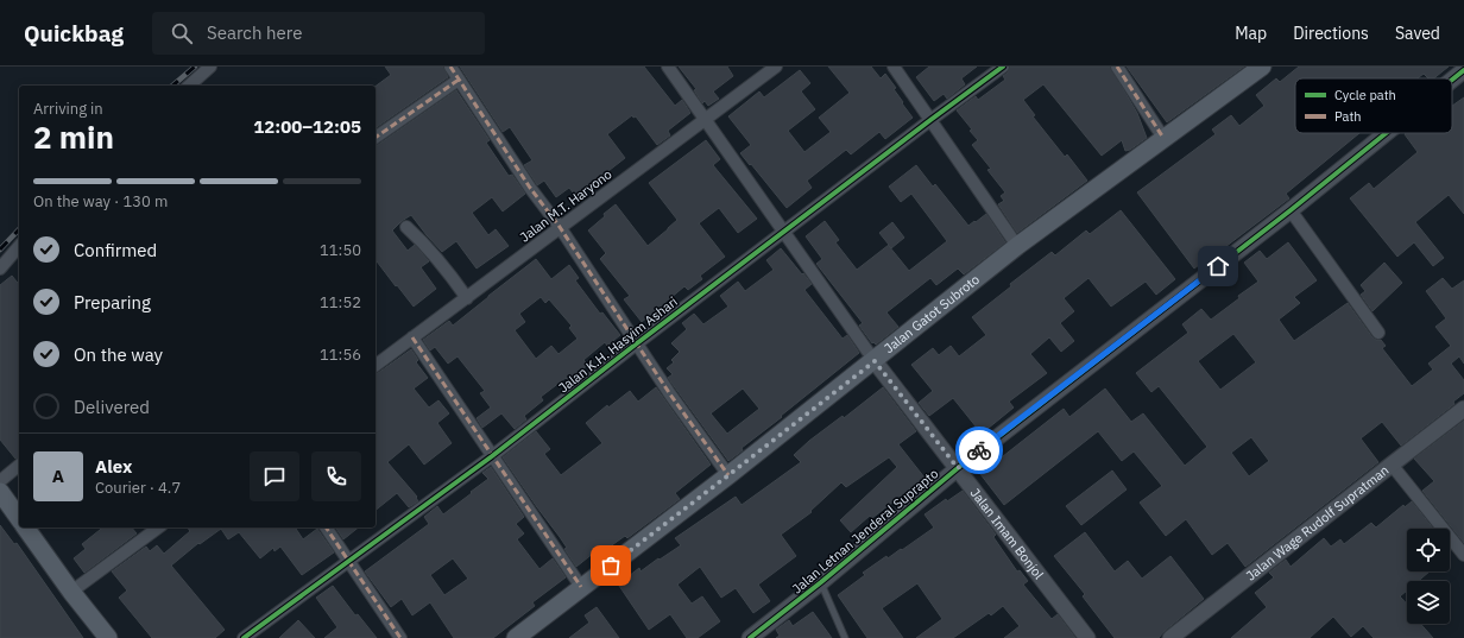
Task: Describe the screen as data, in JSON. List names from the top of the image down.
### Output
{
  "streets": {
    "main road": ["Jalan Gatot Subroto"],
    "street": [
      "Jalan M.T. Haryono",
      "Jalan K.H. Hasyim Ashari",
      "Jalan Wage Rudolf Supratman",
      "Jalan Letnan Jenderal Suprapto",
      "Jalan Imam Bonjol"
    ]
  },
  "crossings": [
    ["Jalan Gatot Subroto", "Jalan Imam Bonjol"],
    ["Jalan Letnan Jenderal Suprapto", "Jalan Imam Bonjol"]
  ],
  "legend": ["Cycle path", "Path"],
  "page": {
    "header": "Quickbag",
    "search": "Search here",
    "nav": ["Map", "Directions", "Saved"],
    "heading": ["2 min", "Arriving in", "12:00–12:05"],
    "panel": ["Alex", "Courier · 4.7"],
    "bar": "On the way · 130 m",
    "list": [
      ["Confirmed", "11:50"],
      ["Preparing", "11:52"],
      ["On the way", "11:56"],
      "Delivered"
    ],
    "round": "A"
  }
}
